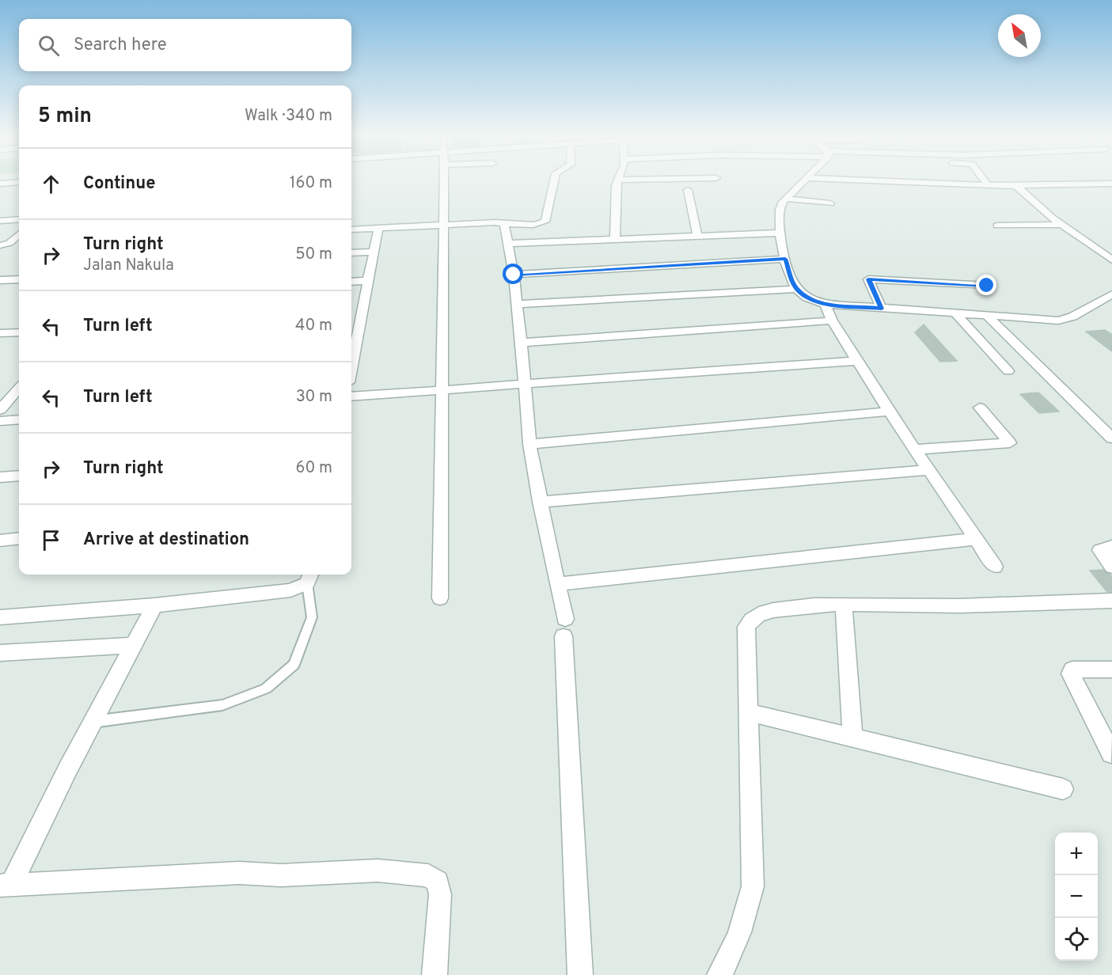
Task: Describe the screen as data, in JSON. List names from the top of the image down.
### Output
{
  "north": "top left",
  "page": {
    "search": "Search here",
    "heading": ["5 min", "Walk · 340 m"],
    "list": [
      ["Continue", "160 m"],
      ["Turn right", "Jalan Nakula", "50 m"],
      ["Turn left", "40 m"],
      ["Turn left", "30 m"],
      ["Turn right", "60 m"],
      "Arrive at destination"
    ],
    "map_buttons": ["+", "−"]
  }
}
